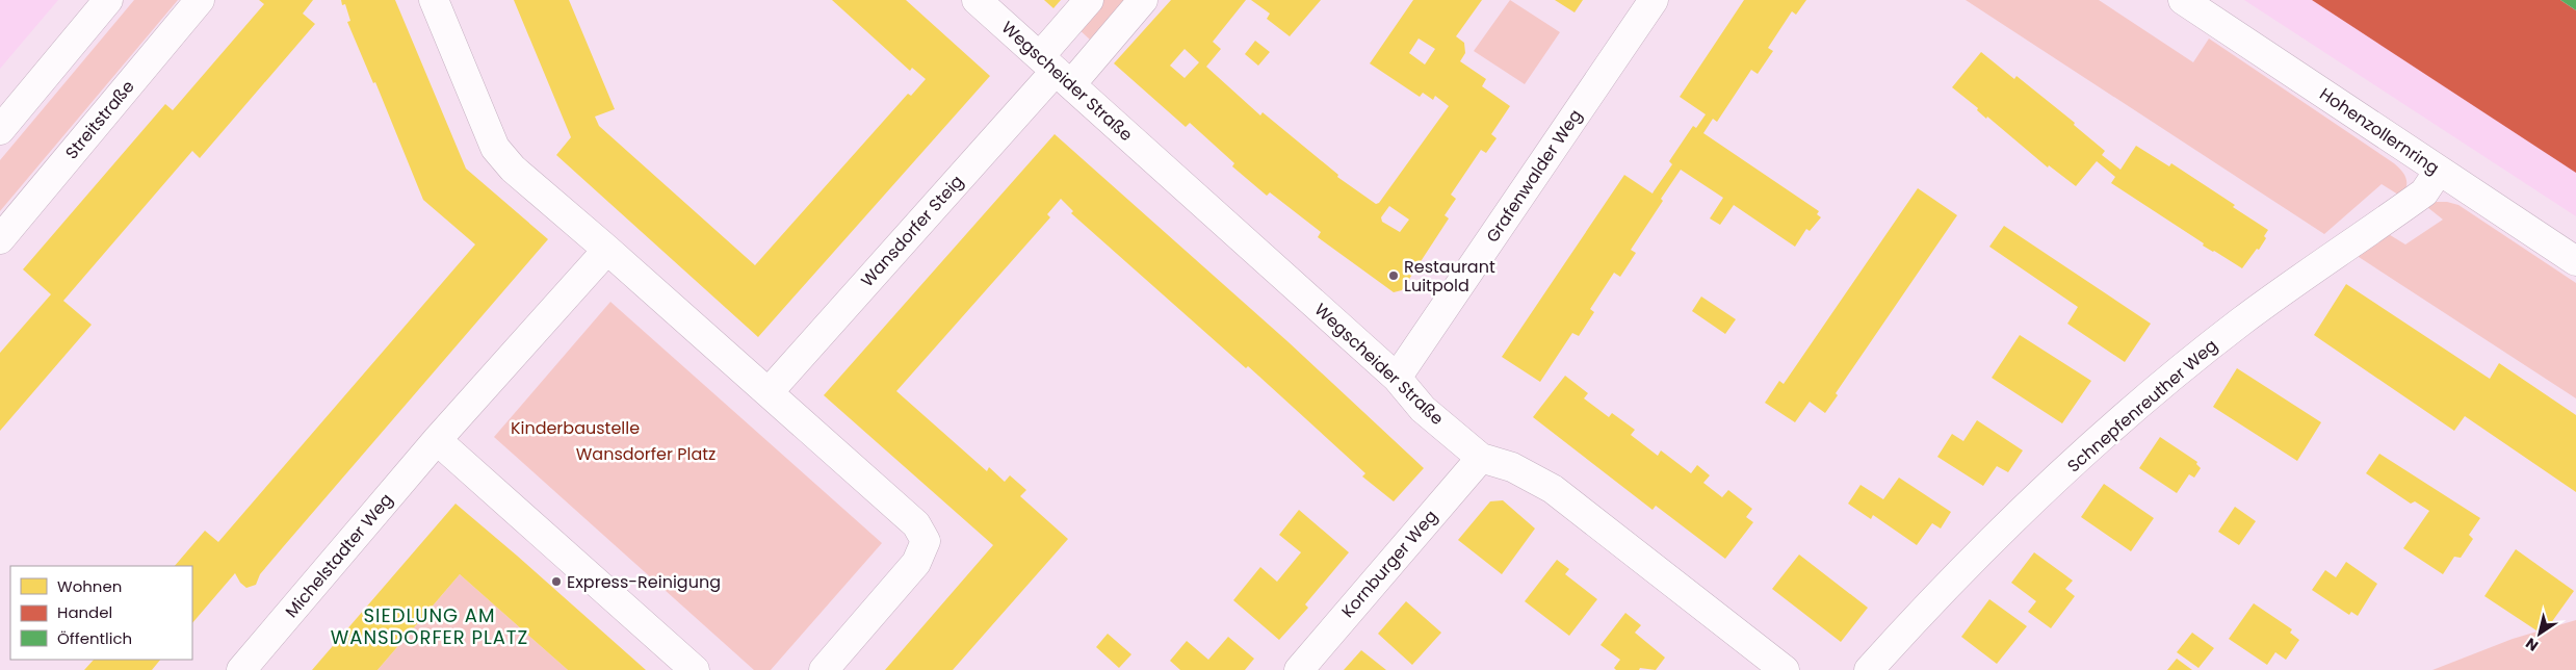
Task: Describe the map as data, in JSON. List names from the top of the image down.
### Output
{
  "streets": {
    "street": [
      "Wegscheider Straße",
      "Streitstraße",
      "Hohenzollernring",
      "Grafenwalder Weg",
      "Wansdorfer Steig",
      "Schnepfenreuther Weg",
      "Michelstadter Weg",
      "Kornburger Weg"
    ]
  },
  "crossings": [
    ["Wegscheider Straße", "Grafenwalder Weg"],
    ["Wegscheider Straße", "Wansdorfer Steig"],
    ["Wegscheider Straße", "Kornburger Weg"],
    ["Hohenzollernring", "Schnepfenreuther Weg"]
  ],
  "districts": ["SIEDLUNG AM WANSDORFER PLATZ"],
  "parks": ["Kinderbaustelle", "Wansdorfer Platz"],
  "places": ["Restaurant Luitpold", "Express-Reinigung"],
  "legend": ["Wohnen", "Handel", "Öffentlich"],
  "north": "bottom left"
}
